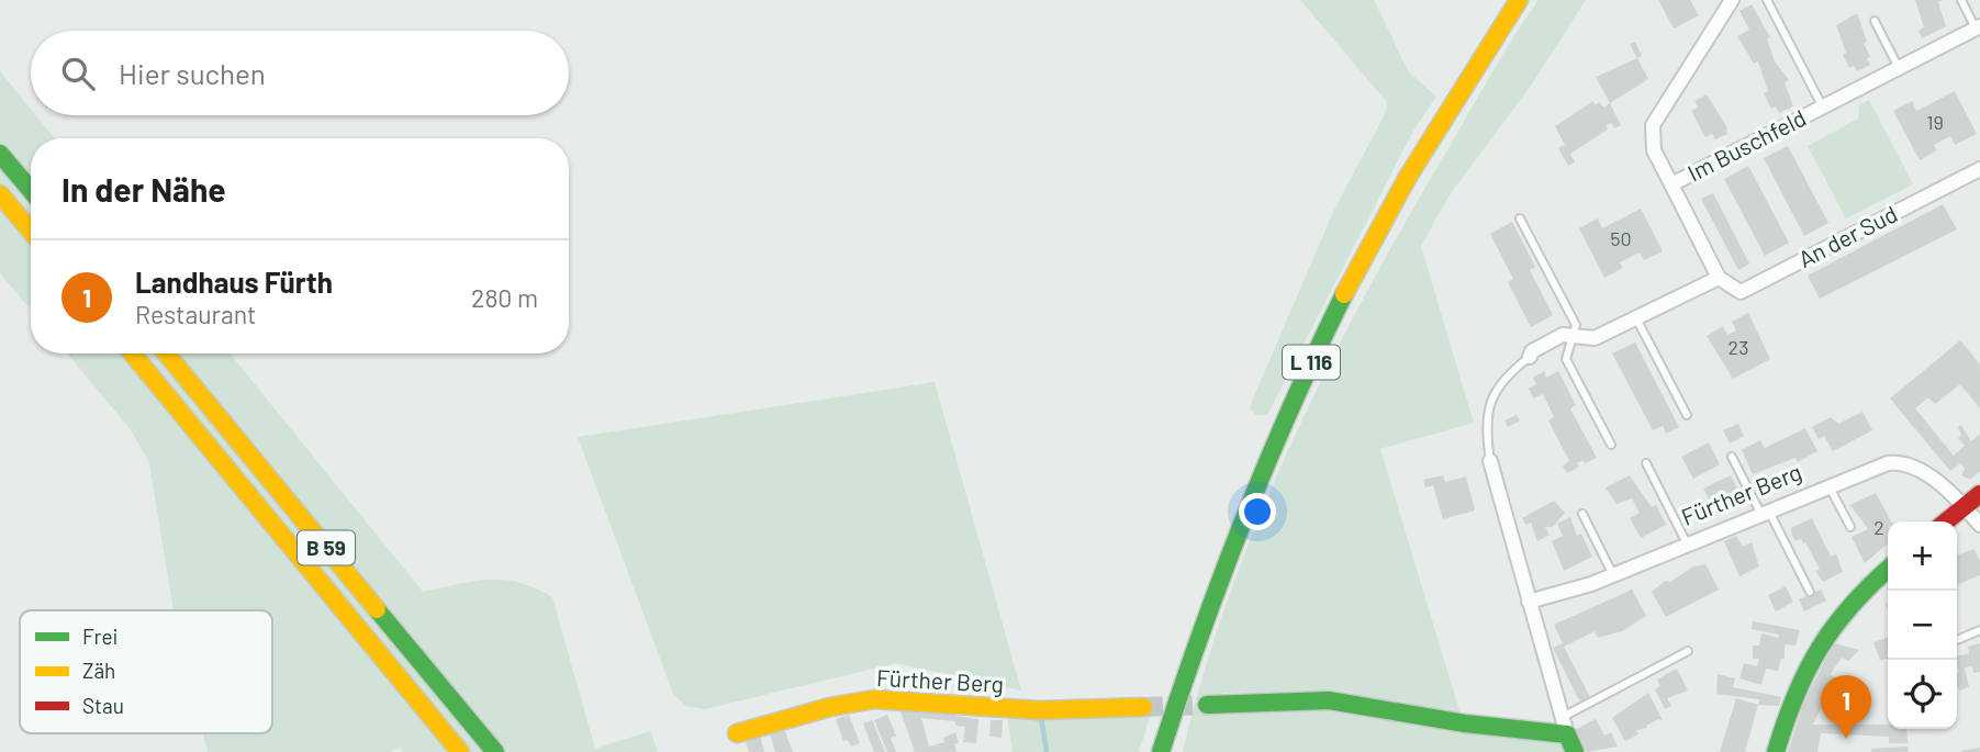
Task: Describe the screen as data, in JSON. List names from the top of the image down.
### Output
{
  "streets": {
    "main road": ["L 116", "Fürther Berg", "B 59"],
    "street": ["Im Buschfeld", "An der Sud"]
  },
  "crossings": [
    ["Im Buschfeld", "An der Sud"]
  ],
  "house_numbers": [
    "19",
    "50",
    "23",
    "2"
  ],
  "legend": ["Frei", "Zäh", "Stau"],
  "page": {
    "search": "Hier suchen",
    "heading": "In der Nähe",
    "list": [
      {
        "mark": "1",
        "name": "Landhaus Fürth",
        "note": "Restaurant",
        "value": "280 m"
      }
    ],
    "map_buttons": ["+", "−"],
    "pins": "1"
  }
}
